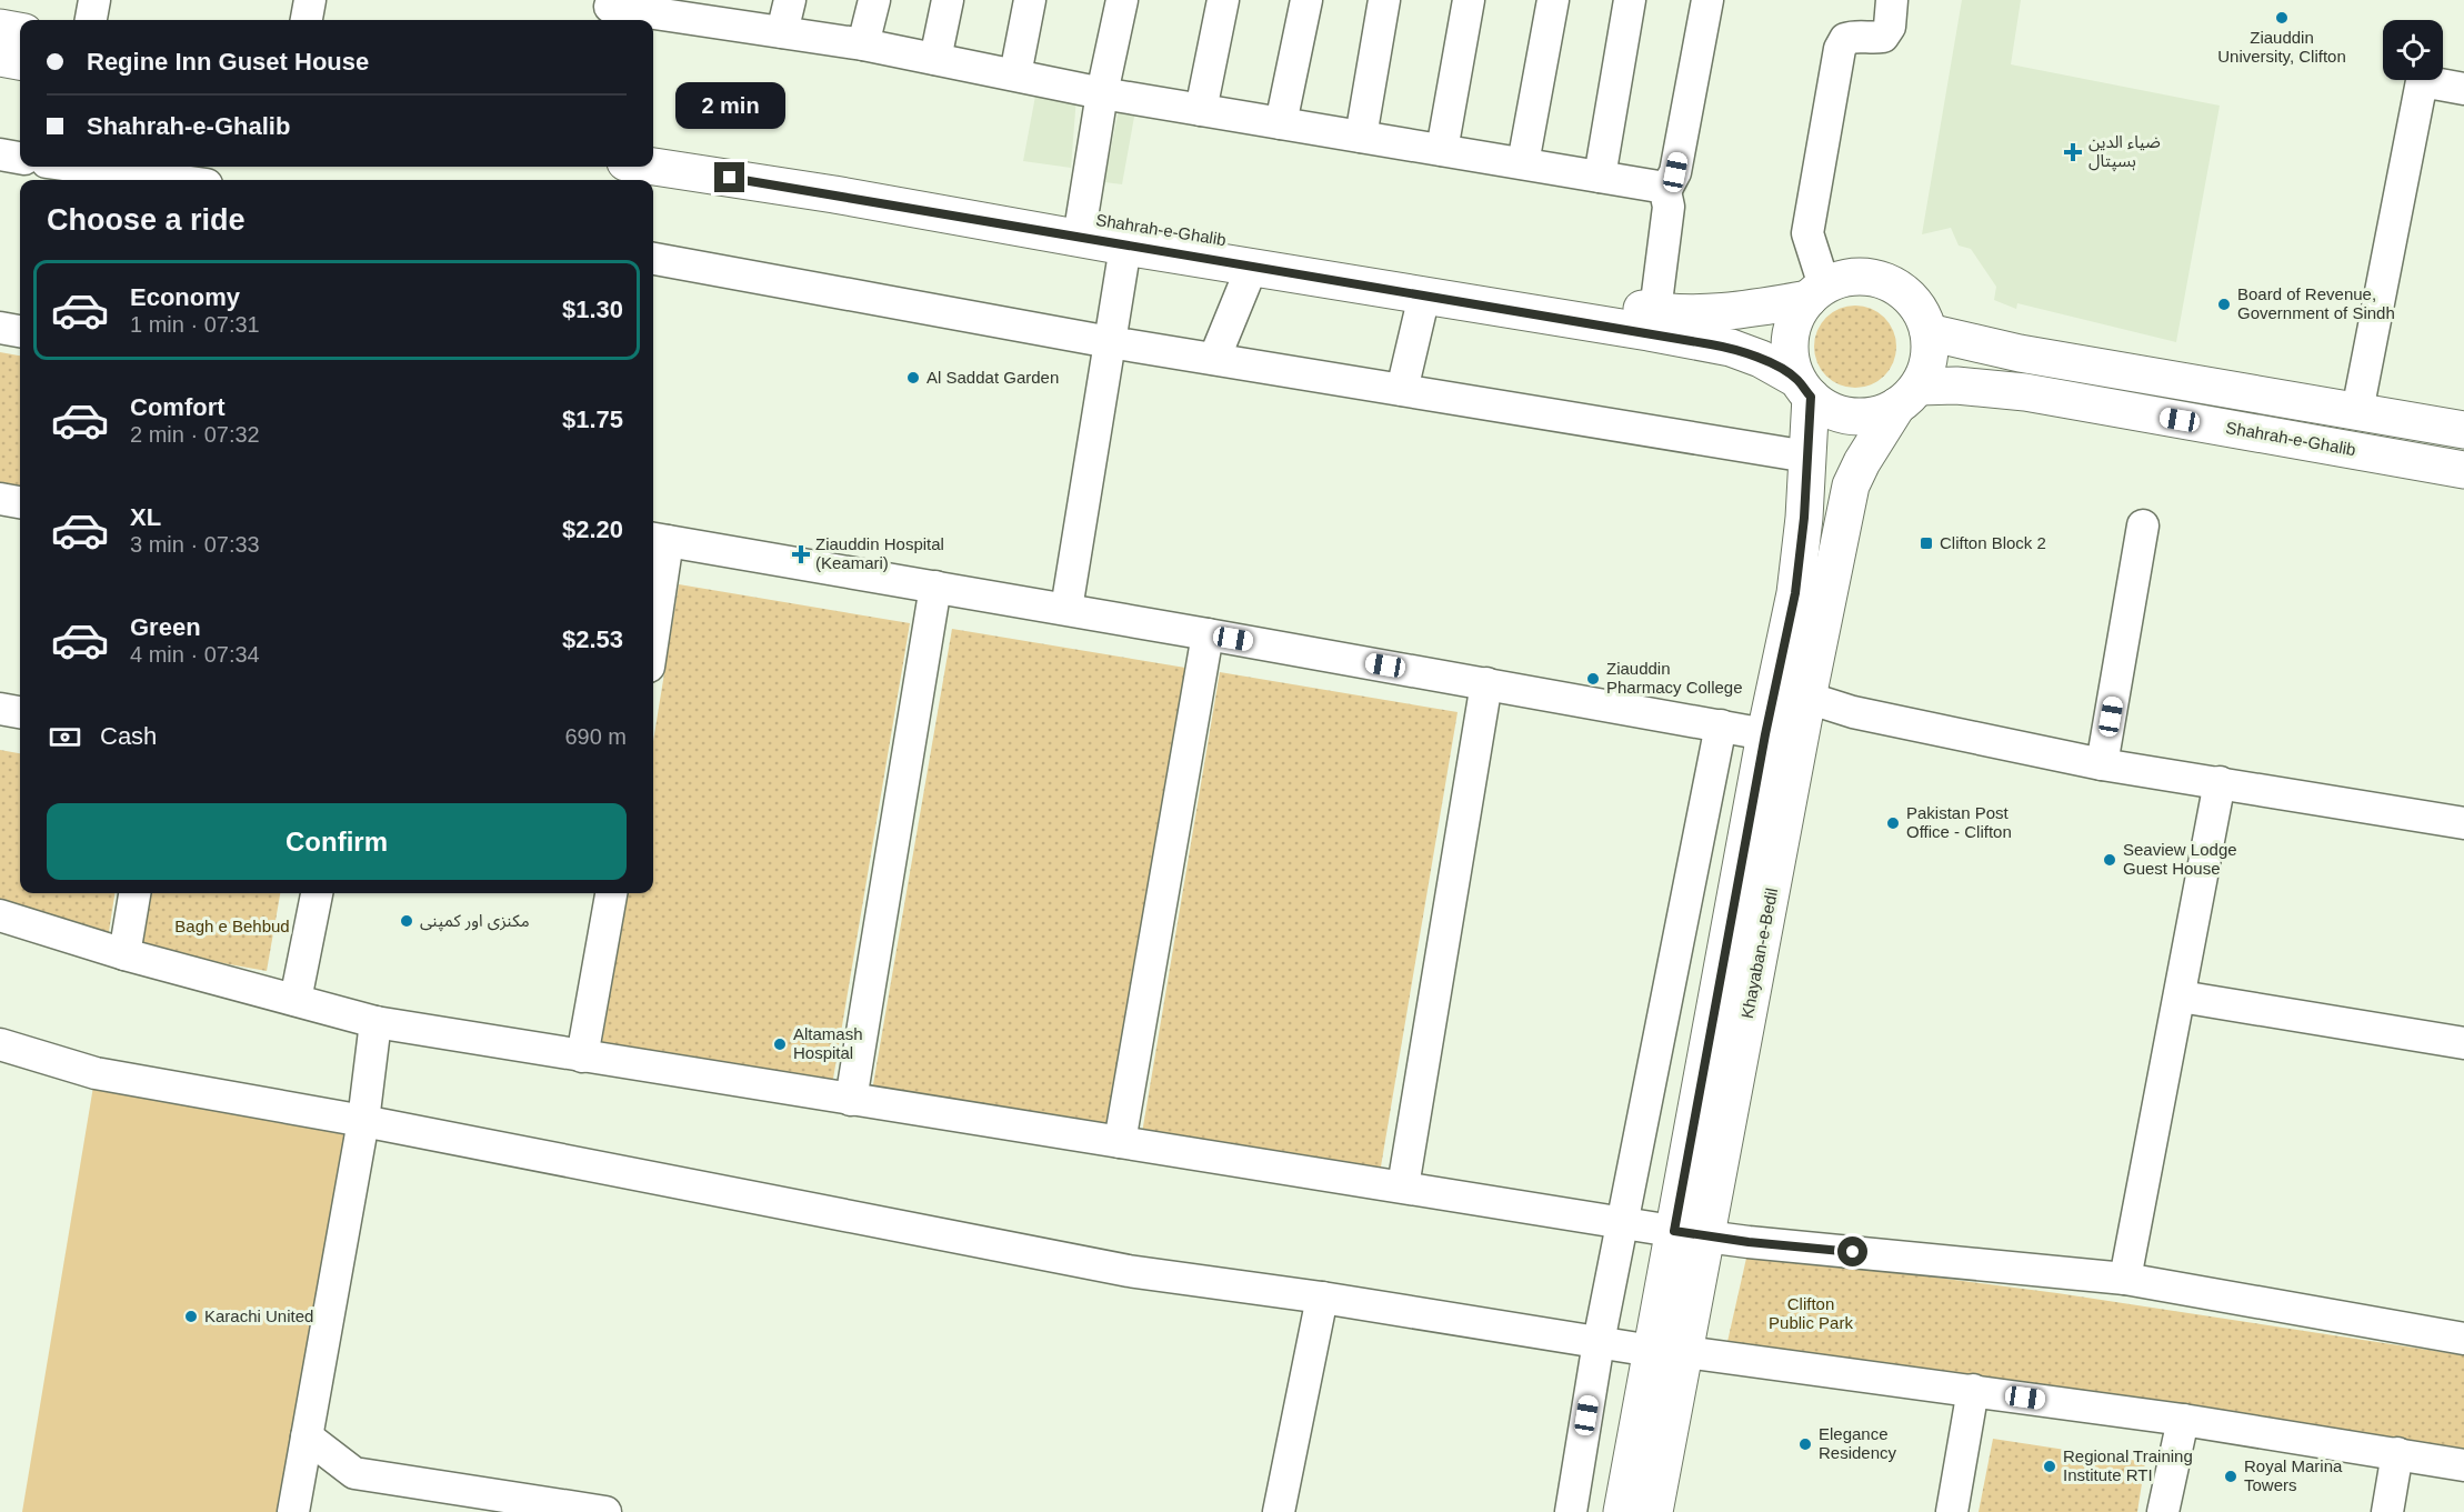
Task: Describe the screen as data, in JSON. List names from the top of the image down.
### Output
{
  "streets": {
    "main road": ["Shahrah-e-Ghalib", "Khayaban-e-Bedil"]
  },
  "crossings": [
    ["Shahrah-e-Ghalib", "Khayaban-e-Bedil"]
  ],
  "parks": ["Bagh e Behbud", "Clifton Public Park"],
  "places": {
    "other": [
      "Ziauddin University, Clifton",
      "Board of Revenue, Government of Sindh",
      "Al Saddat Garden",
      "Ziauddin Pharmacy College",
      "Pakistan Post Office - Clifton",
      "Seaview Lodge Guest House",
      "مکنزی اور کمپنی",
      "Altamash Hospital",
      "Karachi United",
      "Elegance Residency",
      "Regional Training Institute RTI",
      "Royal Marina Towers"
    ],
    "health": ["ضیاء الدین ہسپتال", "Ziauddin Hospital (Keamari)"],
    "transit": ["Clifton Block 2"]
  },
  "page": {
    "banner": ["Regine Inn Guset House", "Shahrah-e-Ghalib"],
    "bubble": "2 min",
    "heading": "Choose a ride",
    "list": [
      {
        "name": "Economy",
        "note": "1 min · 07:31",
        "value": "$1.30"
      },
      {
        "name": "Comfort",
        "note": "2 min · 07:32",
        "value": "$1.75"
      },
      {
        "name": "XL",
        "note": "3 min · 07:33",
        "value": "$2.20"
      },
      {
        "name": "Green",
        "note": "4 min · 07:34",
        "value": "$2.53"
      }
    ],
    "pay": ["Cash", "690 m"],
    "buttons": "Confirm"
  }
}
